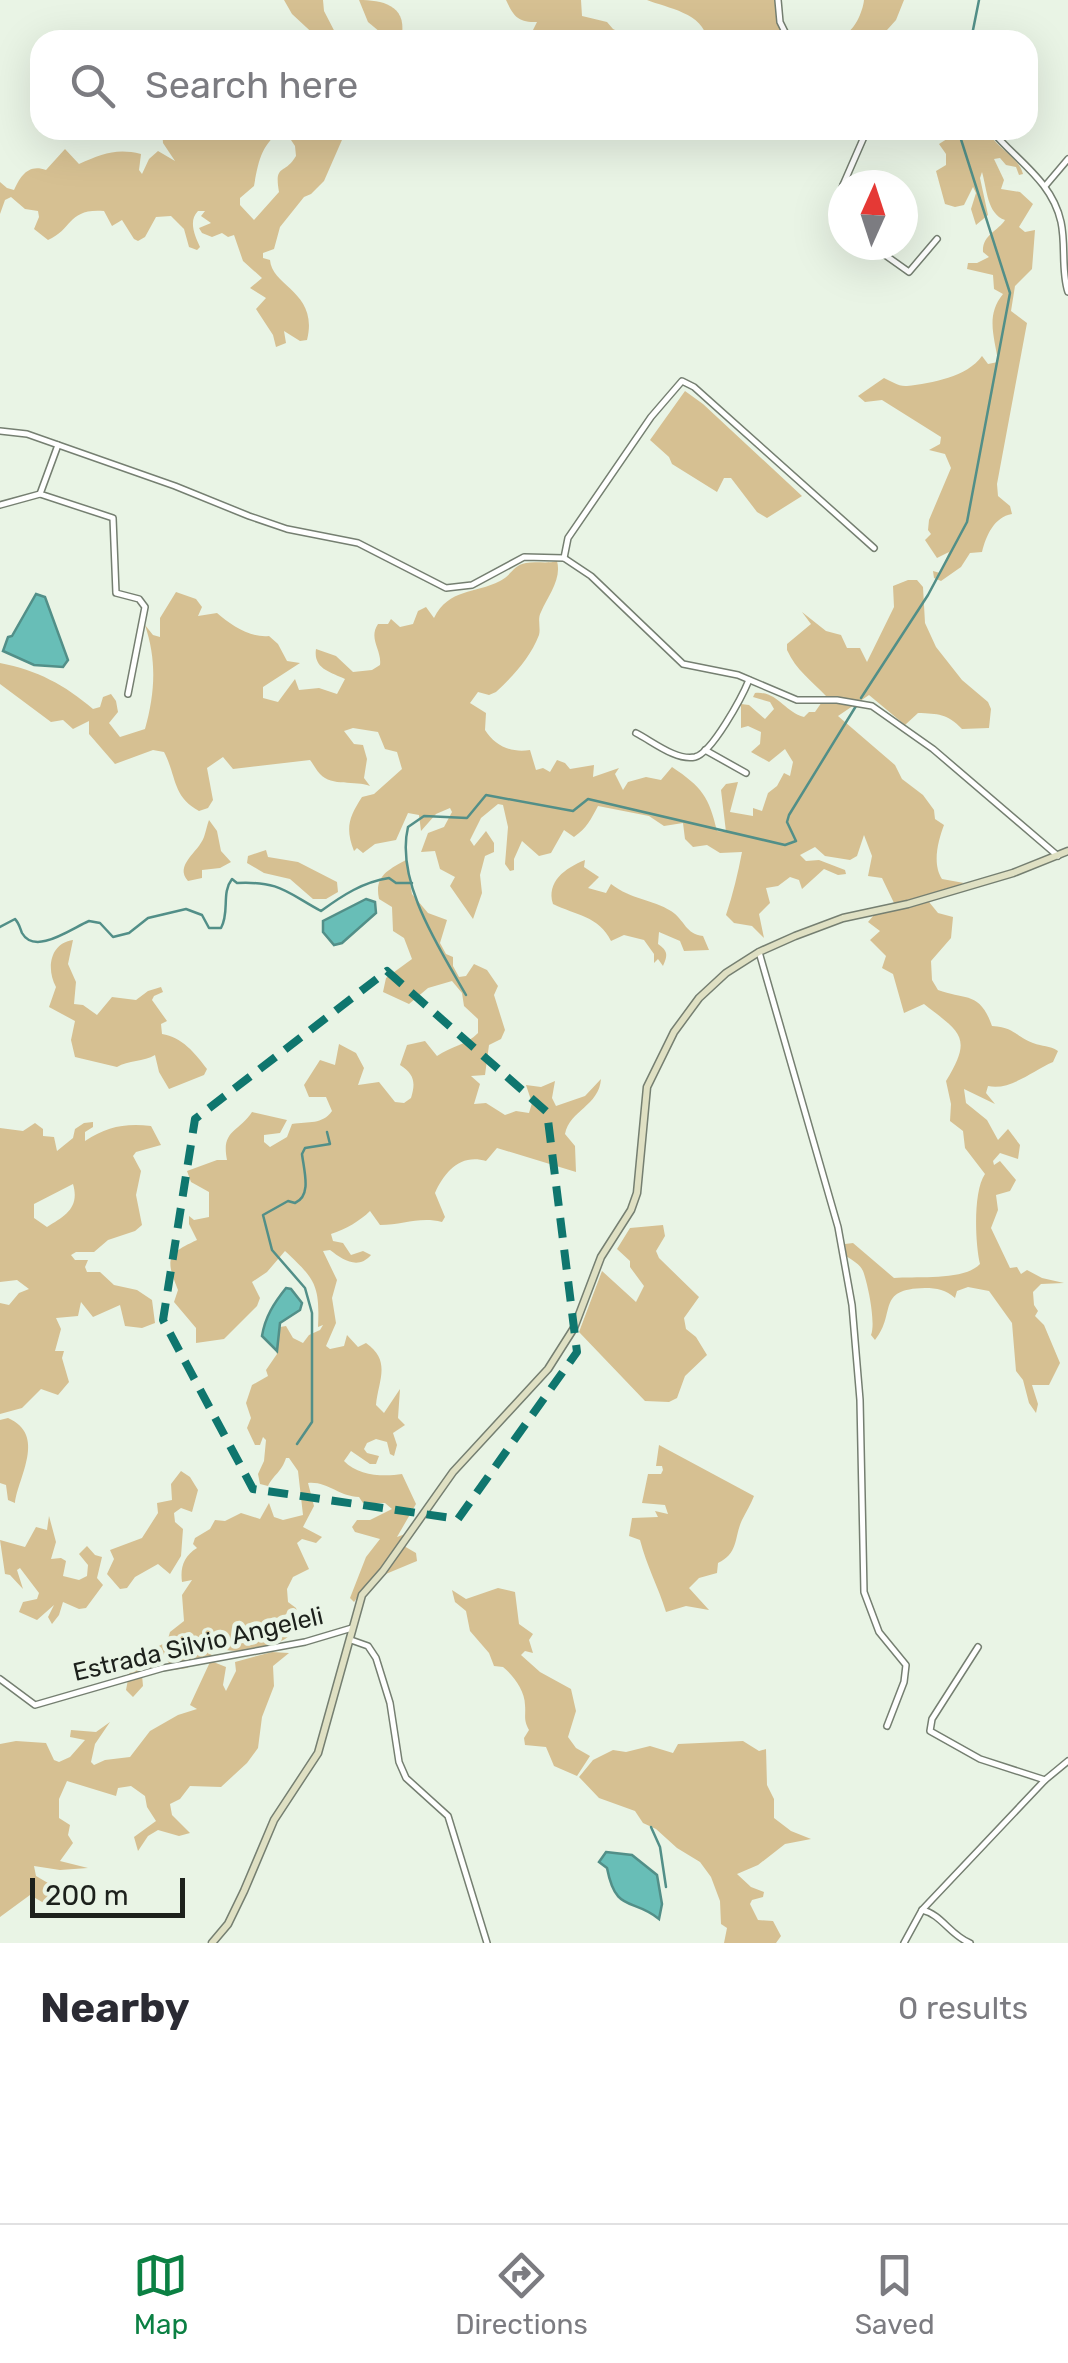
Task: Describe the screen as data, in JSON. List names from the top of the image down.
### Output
{
  "streets": {
    "street": ["Estrada Silvio Angeleli"]
  },
  "scale_bar": "200 m",
  "north": "top",
  "page": {
    "search": "Search here",
    "scale": "200 m",
    "heading": ["Nearby", "0 results"],
    "nav": ["Map", "Directions", "Saved"]
  }
}
